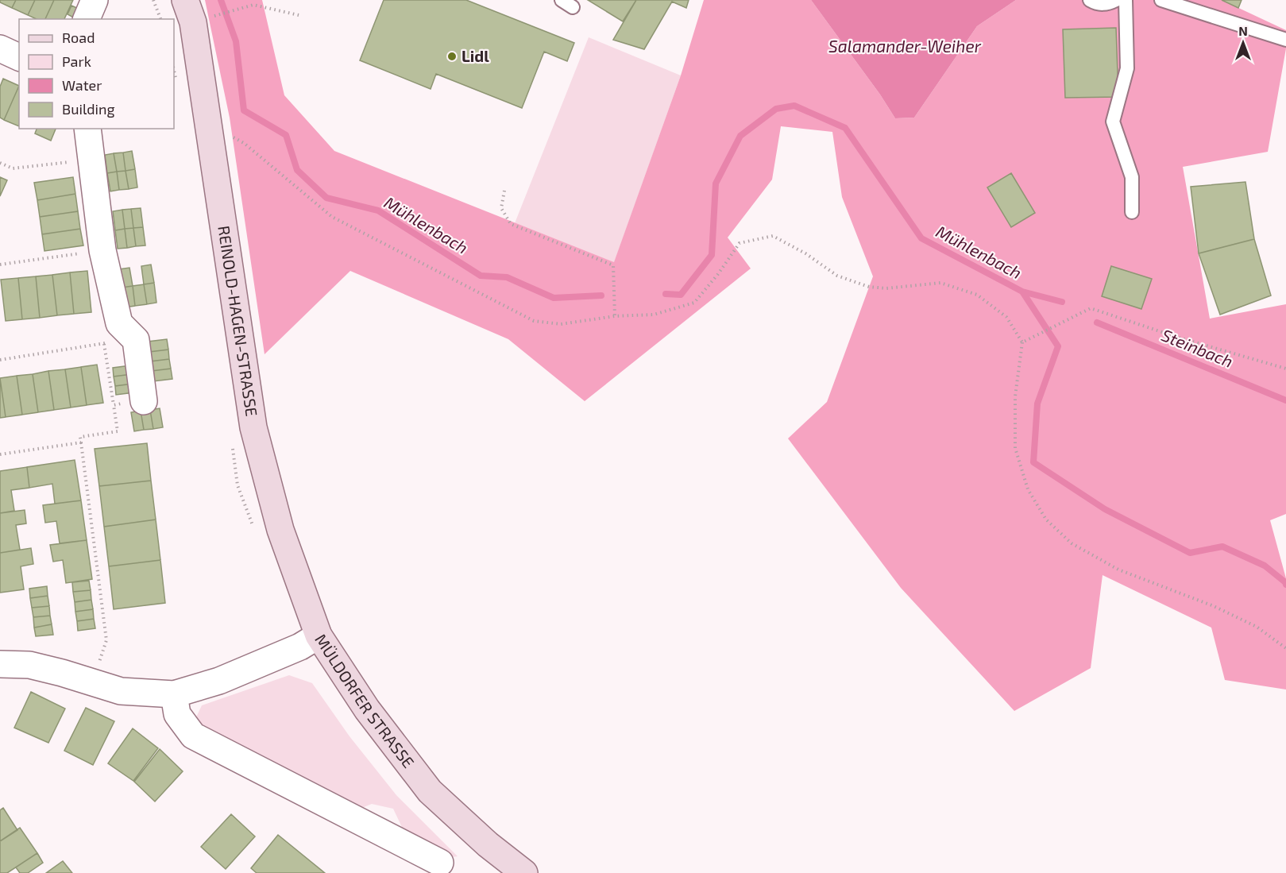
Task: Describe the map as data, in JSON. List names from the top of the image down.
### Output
{
  "streets": {
    "main road": ["REINOLD-HAGEN-STRASSE", "MÜLDORFER STRASSE"]
  },
  "crossings": [
    ["REINOLD-HAGEN-STRASSE", "MÜLDORFER STRASSE"]
  ],
  "water": ["Salamander-Weiher", "Mühlenbach", "Steinbach"],
  "places": ["Lidl"],
  "legend": [
    "Road",
    "Park",
    "Water",
    "Building"
  ],
  "north": "top"
}
